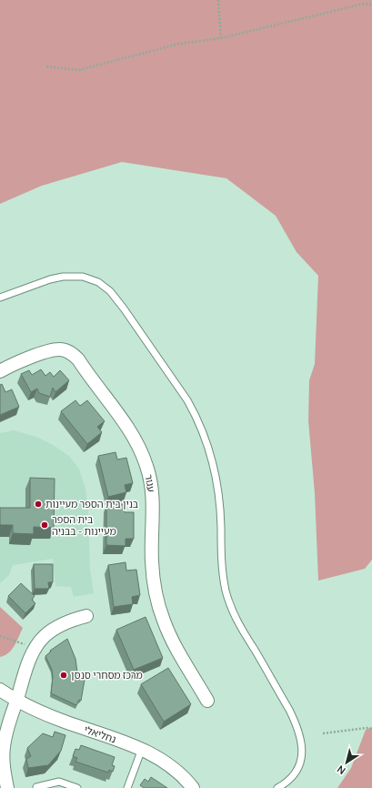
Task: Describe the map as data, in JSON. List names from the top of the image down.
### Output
{
  "streets": {
    "street": ["עגור", "נחליאלי"]
  },
  "places": ["בנין בית הספר מעיינות", "בית הספר מעיינות - בבניה", "מרכז מסחרי סנסן"],
  "north": "bottom left"
}
